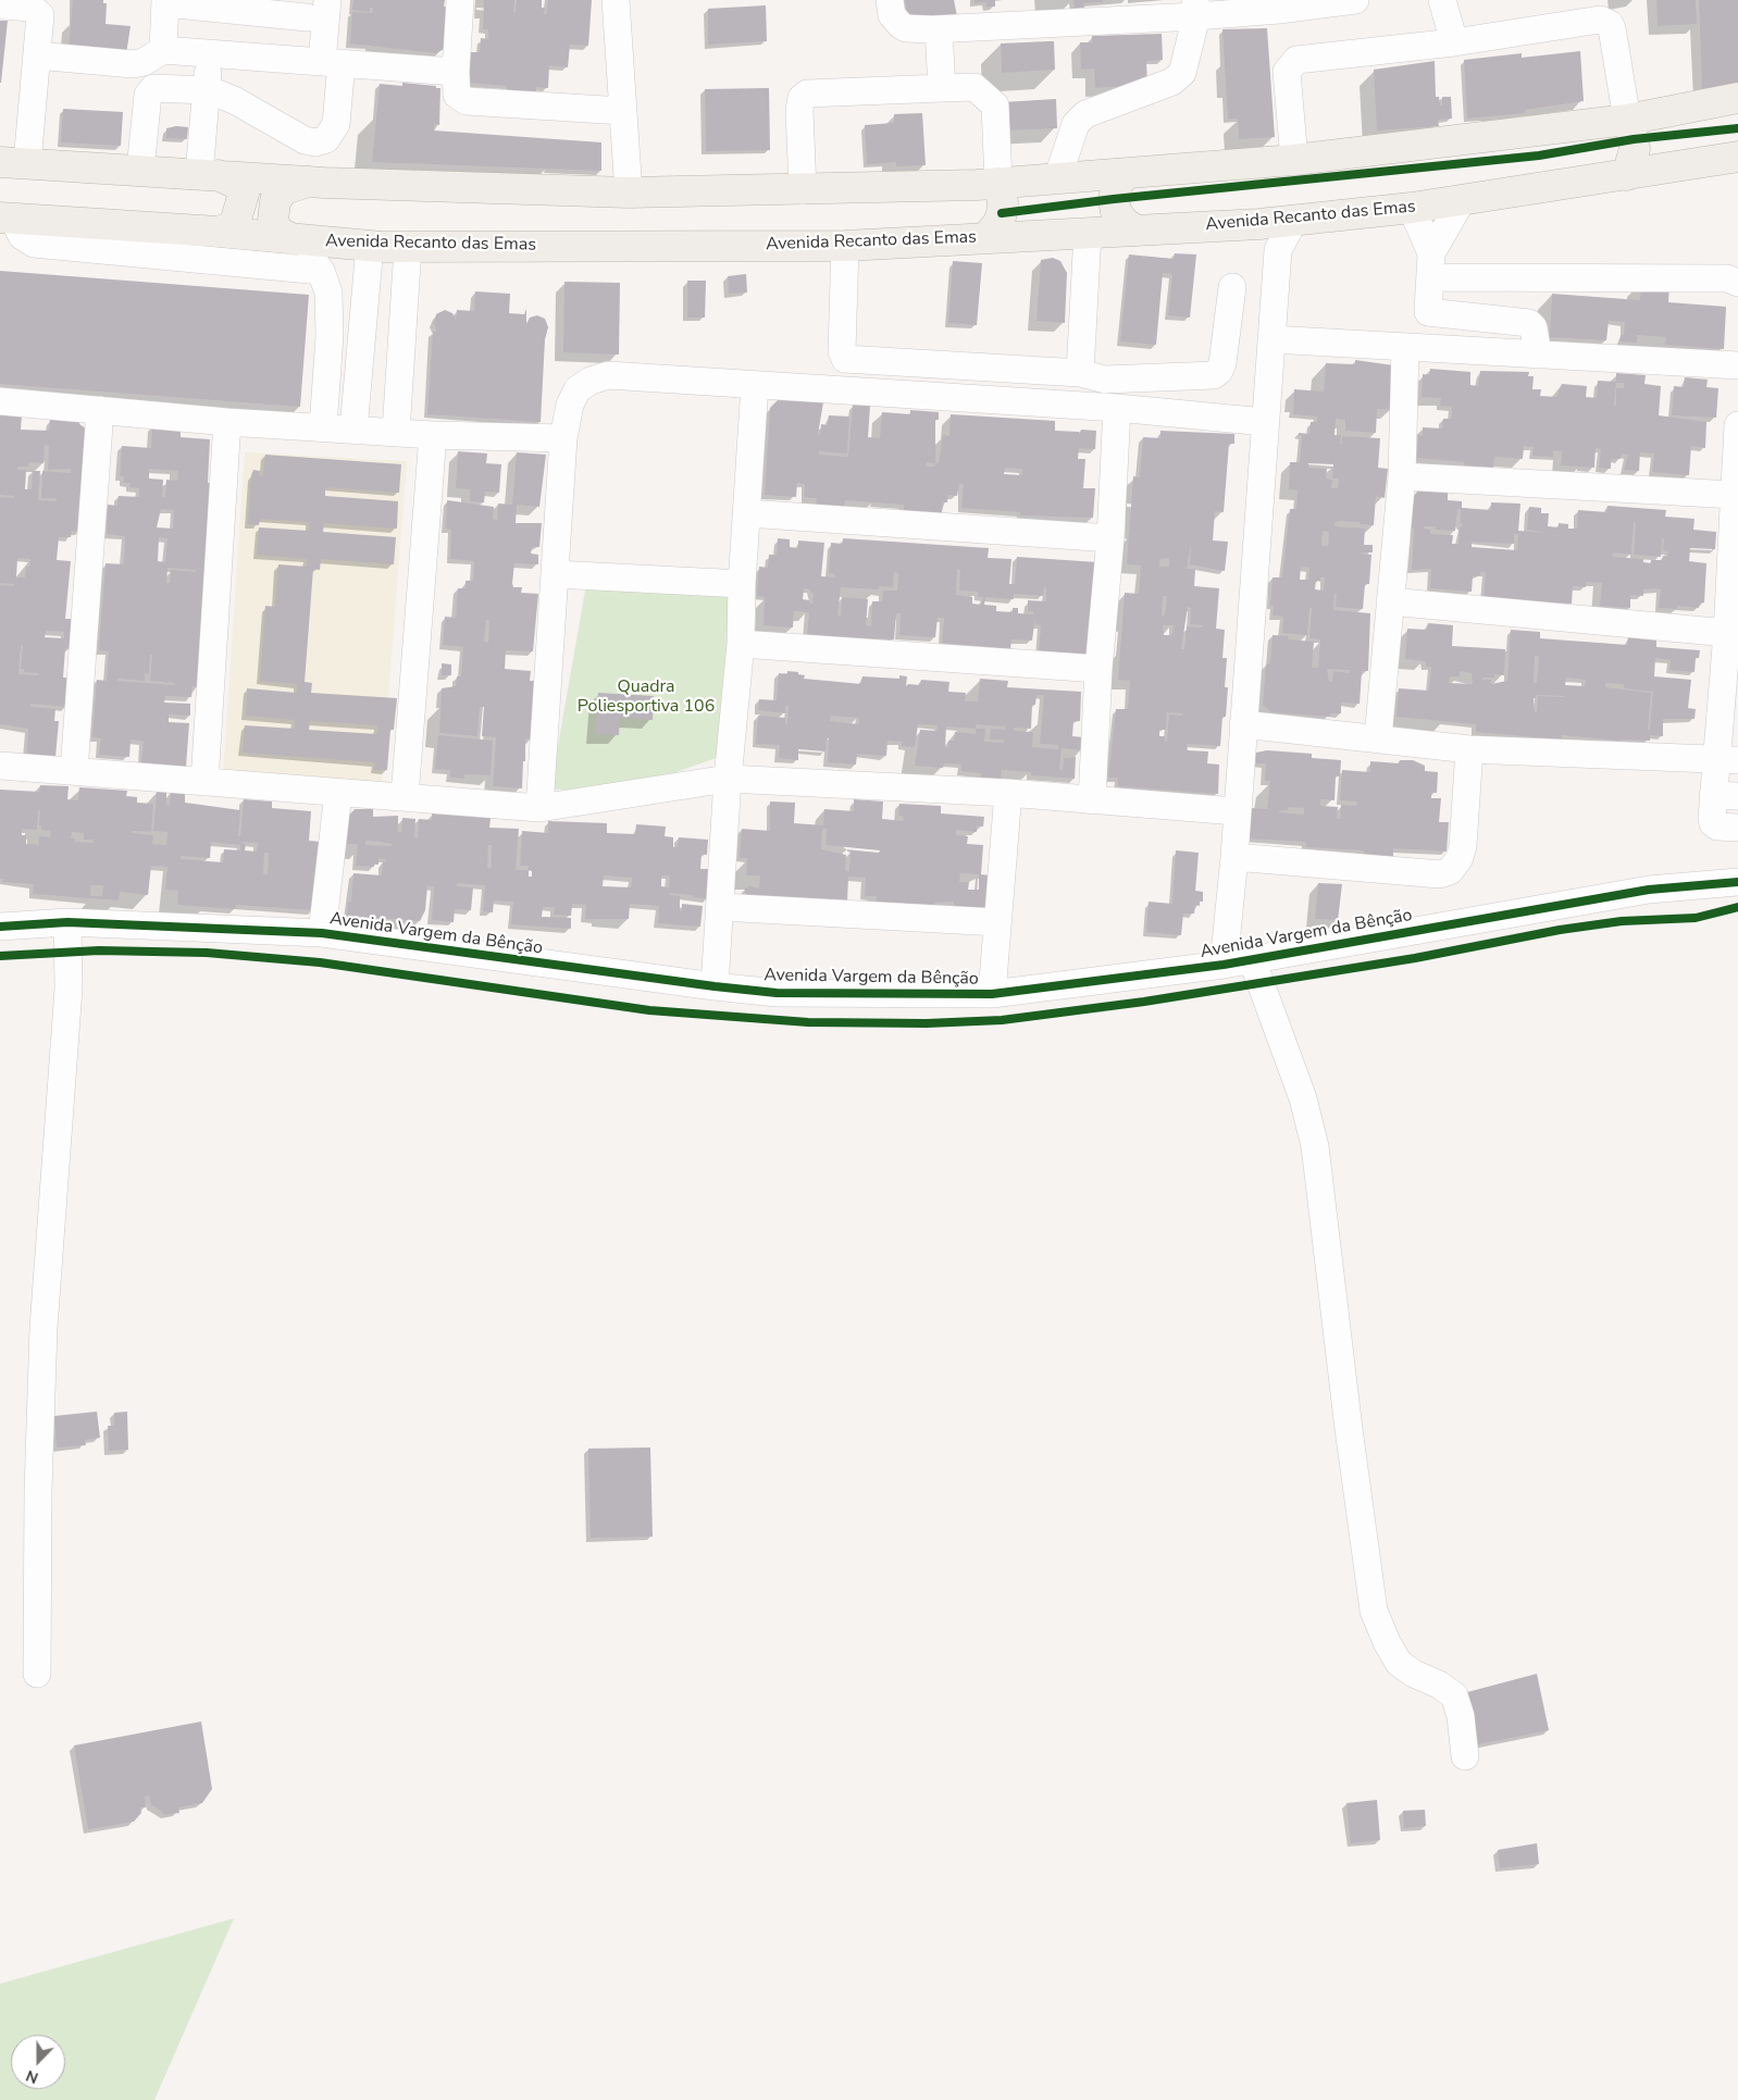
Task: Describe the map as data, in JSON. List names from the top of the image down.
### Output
{
  "streets": {
    "main road": ["Avenida Recanto das Emas"],
    "street": ["Avenida Vargem da Bênção"]
  },
  "parks": ["Quadra Poliesportiva 106"],
  "north": "bottom"
}
